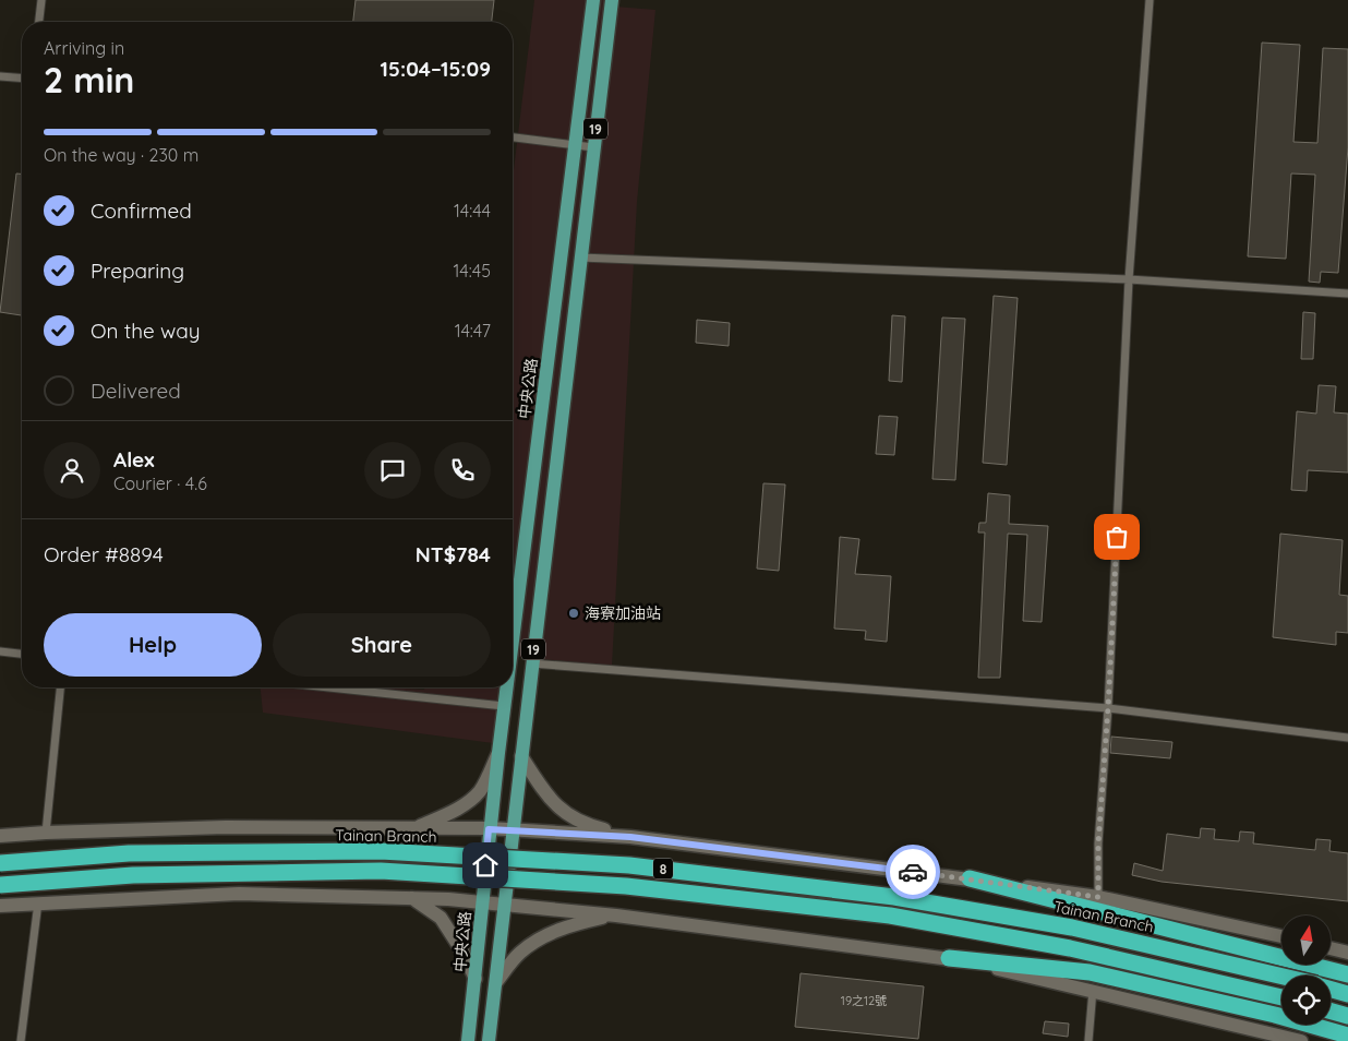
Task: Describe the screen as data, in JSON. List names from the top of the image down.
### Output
{
  "streets": {
    "highway": ["Tainan Branch", "8"],
    "main road": ["19", "中央公路"]
  },
  "places": ["海寮加油站"],
  "house_numbers": ["19之12號"],
  "north": "top",
  "page": {
    "heading": ["2 min", "Arriving in", "15:04–15:09"],
    "panel": [
      "Alex",
      "Courier · 4.6",
      "Order #8894",
      "NT$784"
    ],
    "bar": "On the way · 230 m",
    "list": [
      ["Confirmed", "14:44"],
      ["Preparing", "14:45"],
      ["On the way", "14:47"],
      "Delivered"
    ],
    "buttons": ["Help", "Share"]
  }
}
